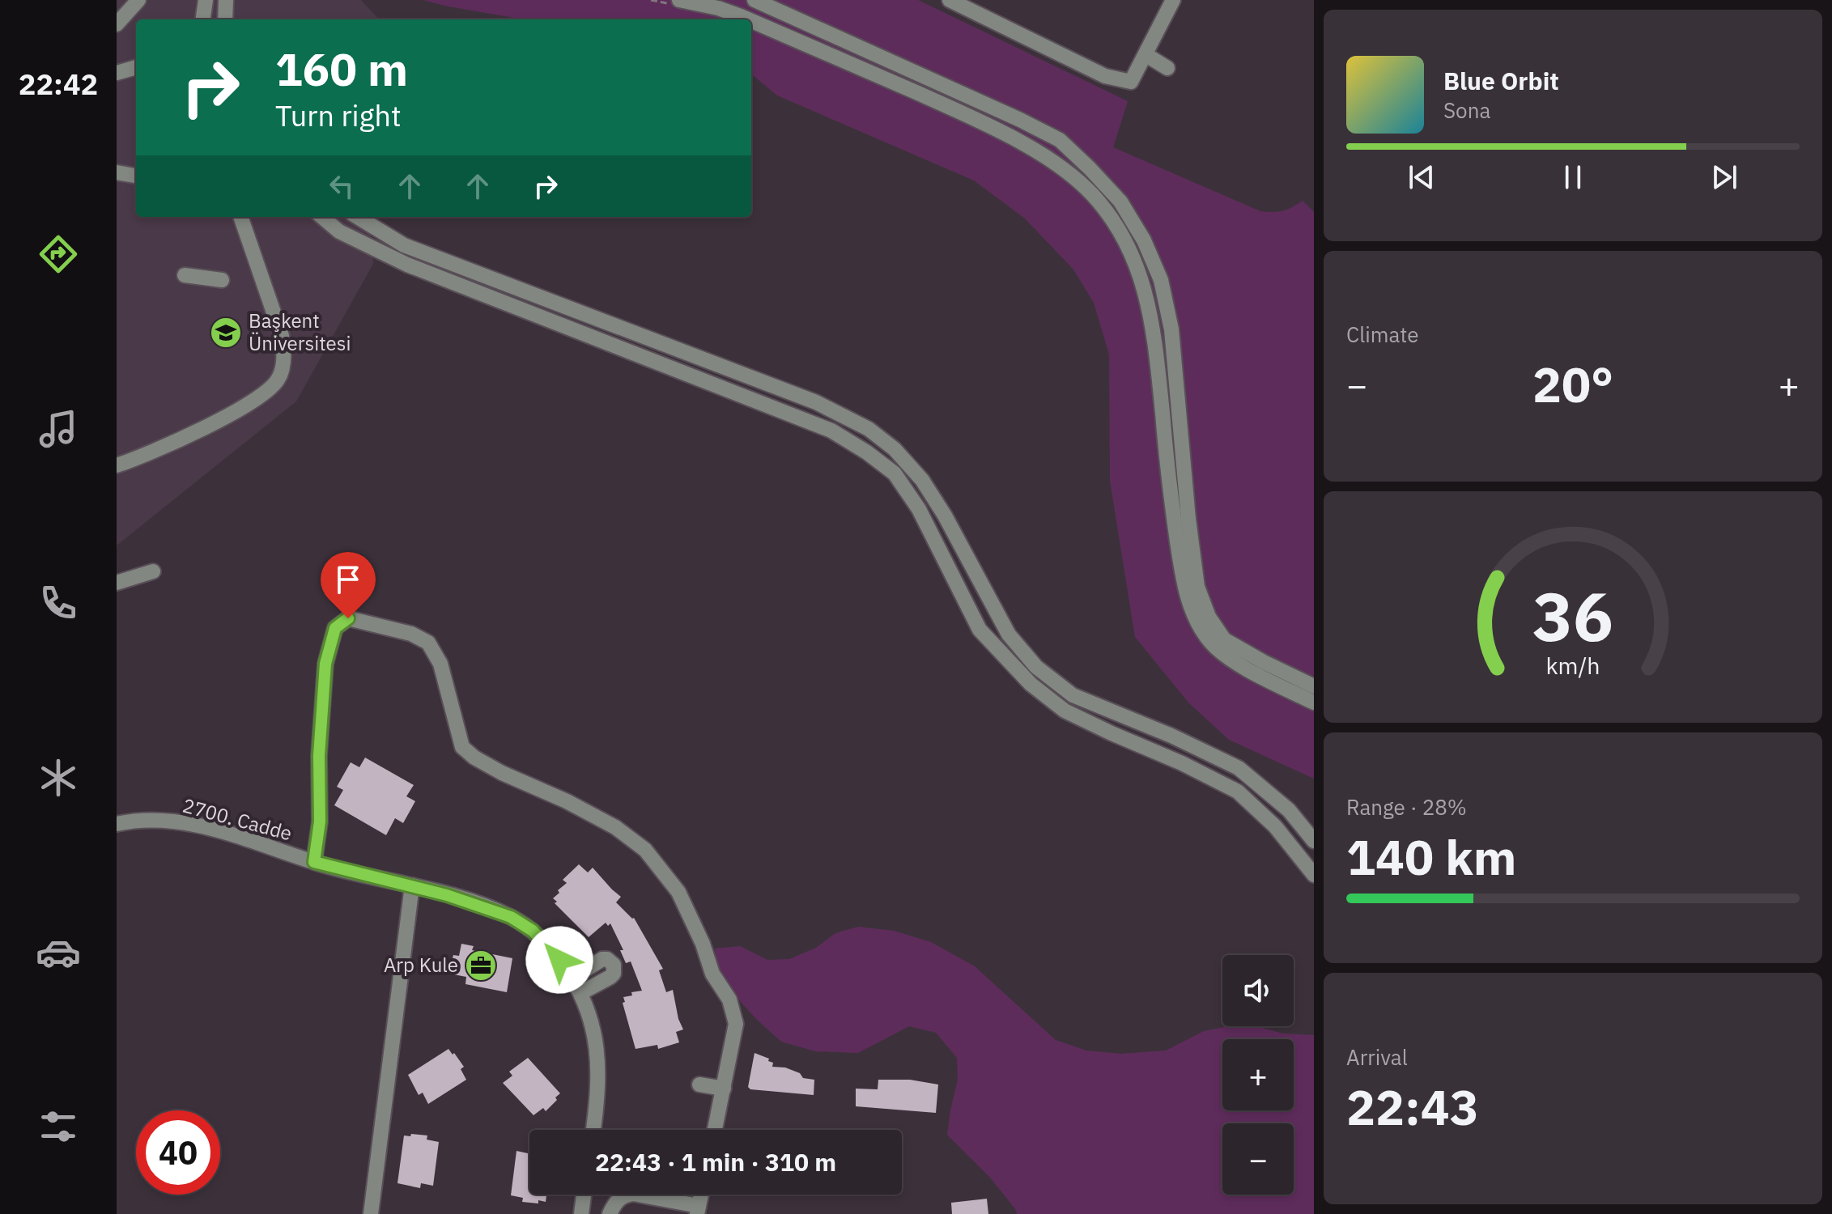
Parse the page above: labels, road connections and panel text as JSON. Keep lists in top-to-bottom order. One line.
{"streets":{"street":["2700. Cadde"]},"places":{"school or university":["Başkent Üniversitesi"],"office":["Arp Kule"]},"page":{"tabs":"22:42","turn":["160 m","Turn right"],"song":["Blue Orbit","Sona"],"tile":["Climate",["Range · 28%","140 km"],["Arrival","22:43"]],"heat":["−","20°","+"],"map_buttons":["+","−"],"limit":"40","trip":"22:43 · 1 min · 310 m","gauge":["36","km/h"]}}
